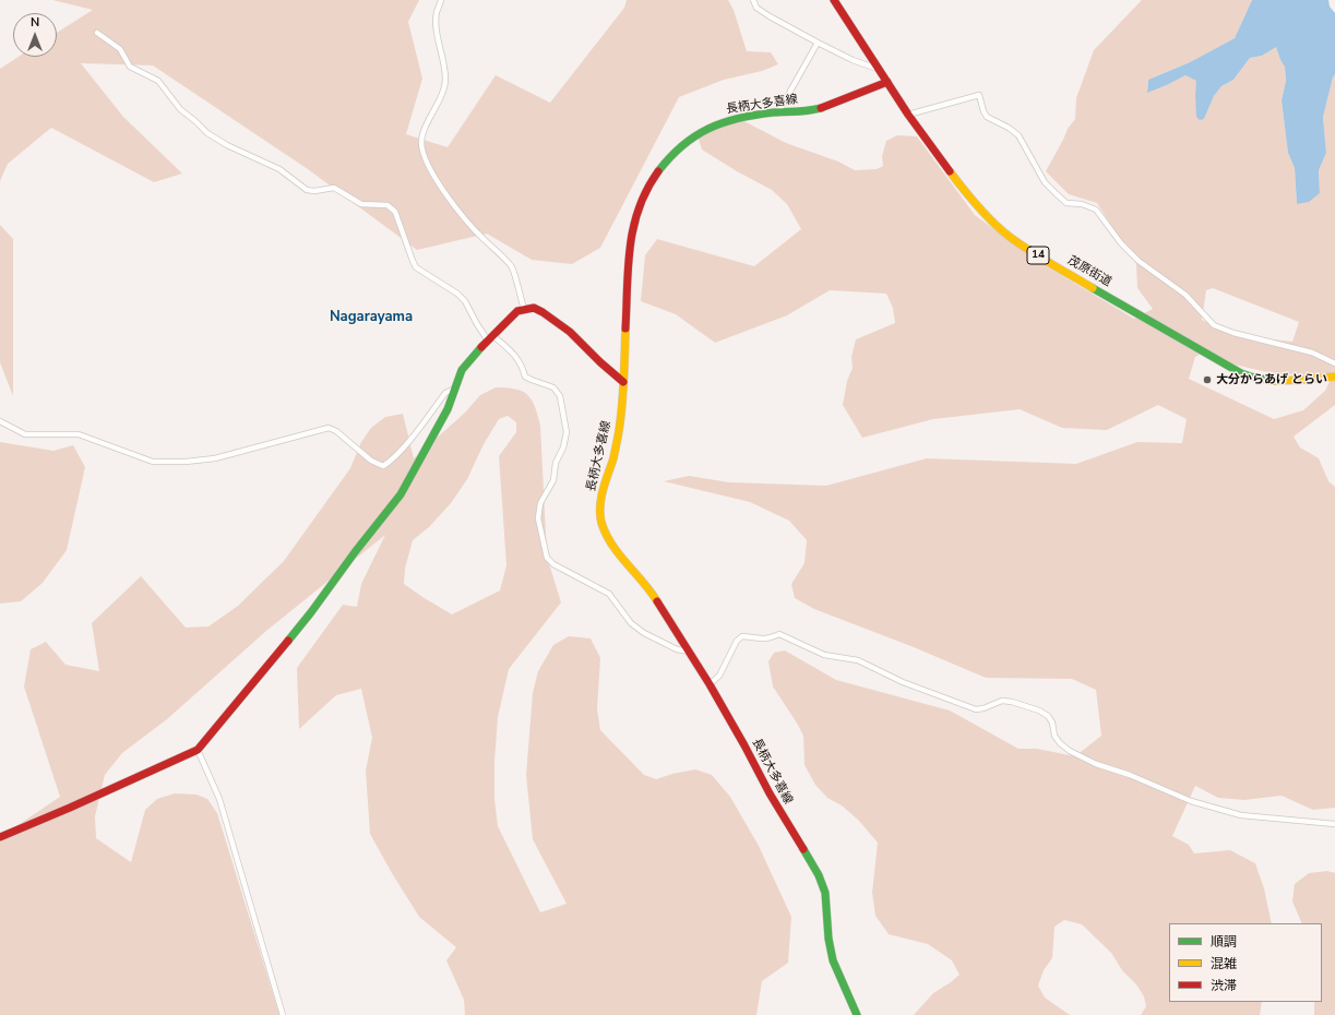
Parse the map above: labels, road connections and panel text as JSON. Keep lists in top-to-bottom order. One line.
{"streets":{"main road":["長柄大多喜線","14","茂原街道"]},"crossings":[["長柄大多喜線","茂原街道"]],"districts":["Nagarayama"],"places":["大分からあげ とらい"],"legend":["順調","混雑","渋滞"],"north":"top"}
